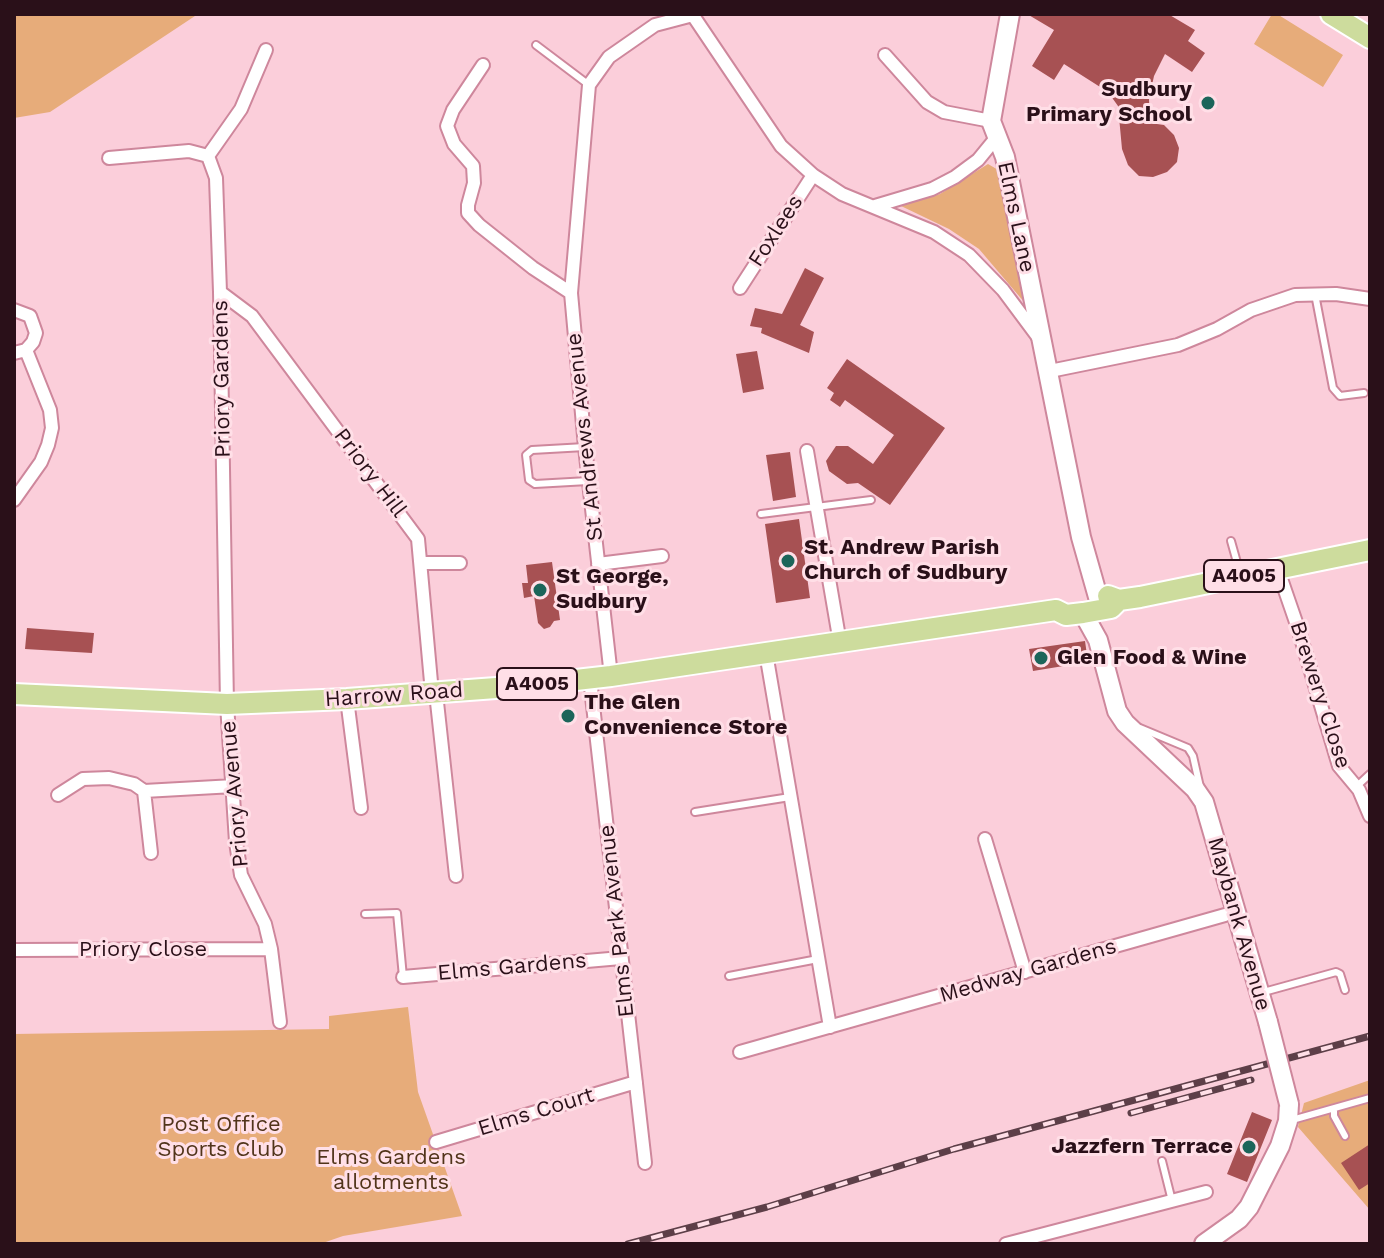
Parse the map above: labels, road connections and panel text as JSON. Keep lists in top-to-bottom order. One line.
{"streets":{"main road":["A4005","Harrow Road"],"street":["Elms Lane","Foxlees","Priory Gardens","St Andrews Avenue","Priory Hill","Brewery Close","Priory Avenue","Elms Park Avenue","Maybank Avenue","Priory Close","Elms Gardens","Medway Gardens","Elms Court"]},"crossings":[["Elms Lane","Foxlees"],["Elms Lane","Harrow Road"],["Priory Gardens","Priory Hill"],["Priory Gardens","Harrow Road"],["Priory Gardens","Priory Avenue"],["St Andrews Avenue","Harrow Road"],["St Andrews Avenue","Elms Park Avenue"],["Priory Hill","Harrow Road"],["Harrow Road","Brewery Close"],["Harrow Road","Priory Avenue"],["Harrow Road","Elms Park Avenue"],["Harrow Road","Maybank Avenue"],["Priory Avenue","Priory Close"],["Elms Park Avenue","Elms Gardens"],["Elms Park Avenue","Elms Court"]],"parks":["Post Office Sports Club","Elms Gardens allotments"],"places":["Sudbury Primary School","St. Andrew Parish Church of Sudbury","St George, Sudbury","Glen Food & Wine","The Glen Convenience Store","Jazzfern Terrace"]}
